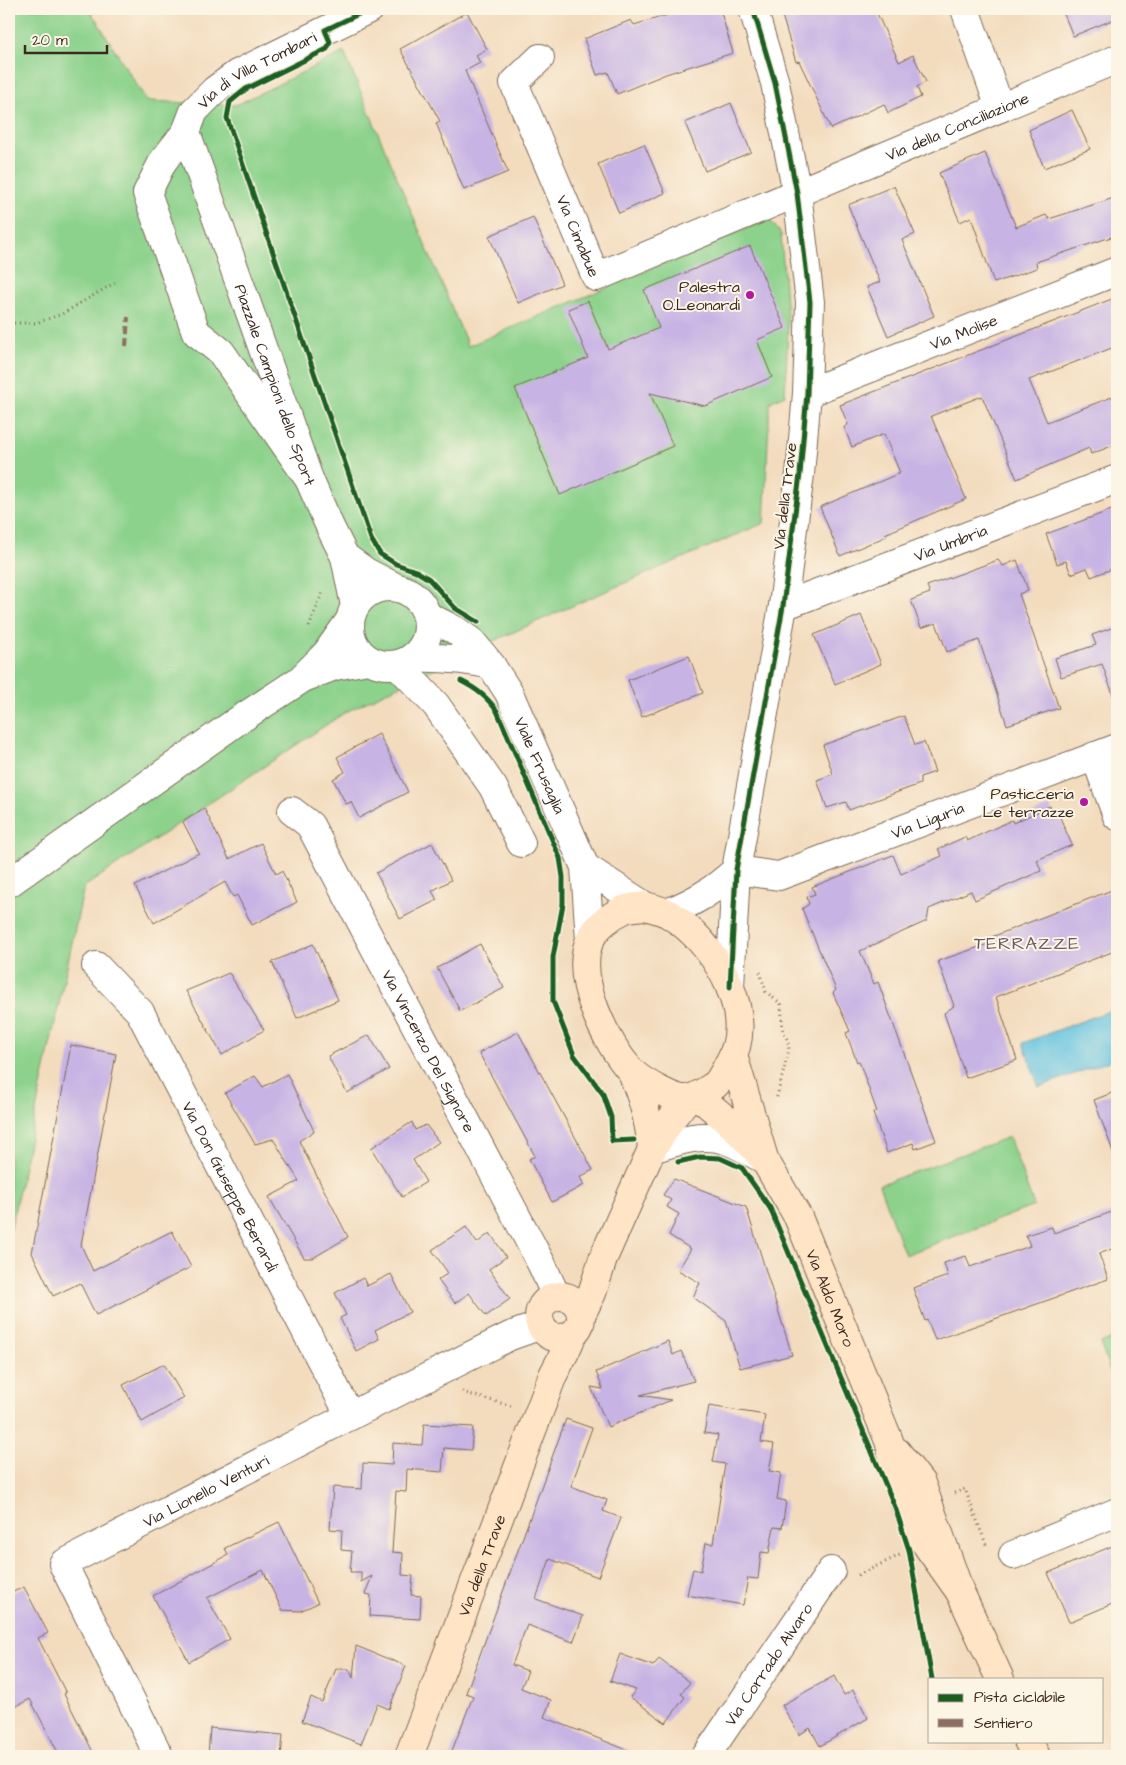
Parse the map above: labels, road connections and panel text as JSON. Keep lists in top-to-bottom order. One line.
{"streets":{"main road":["Via della Trave","Via Aldo Moro"],"street":["Via di Villa Tombari","Via della Conciliazione","Via Cimabue","Via Molise","Piazzale Campioni dello Sport","Via Umbria","Viale Frusaglia","Via Liguria","Via Vincenzo Del Signore","Via Don Giuseppe Berardi","Via Lionello Venturi","Via Corrado Alvaro"]},"crossings":[["Via di Villa Tombari","Piazzale Campioni dello Sport"],["Via della Conciliazione","Via Cimabue"],["Via della Conciliazione","Via della Trave"],["Via Cimabue","Via della Trave"],["Via Molise","Via della Trave"],["Via della Trave","Via Umbria"],["Via della Trave","Viale Frusaglia"],["Via della Trave","Via Liguria"],["Via della Trave","Via Vincenzo Del Signore"],["Via della Trave","Via Aldo Moro"],["Via della Trave","Via Lionello Venturi"],["Viale Frusaglia","Via Aldo Moro"],["Via Don Giuseppe Berardi","Via Lionello Venturi"]],"districts":["TERRAZZE"],"places":["Palestra O.Leonardi","Pasticceria Le terrazze"],"legend":["Pista ciclabile","Sentiero"],"scale_bar":"20 m"}
